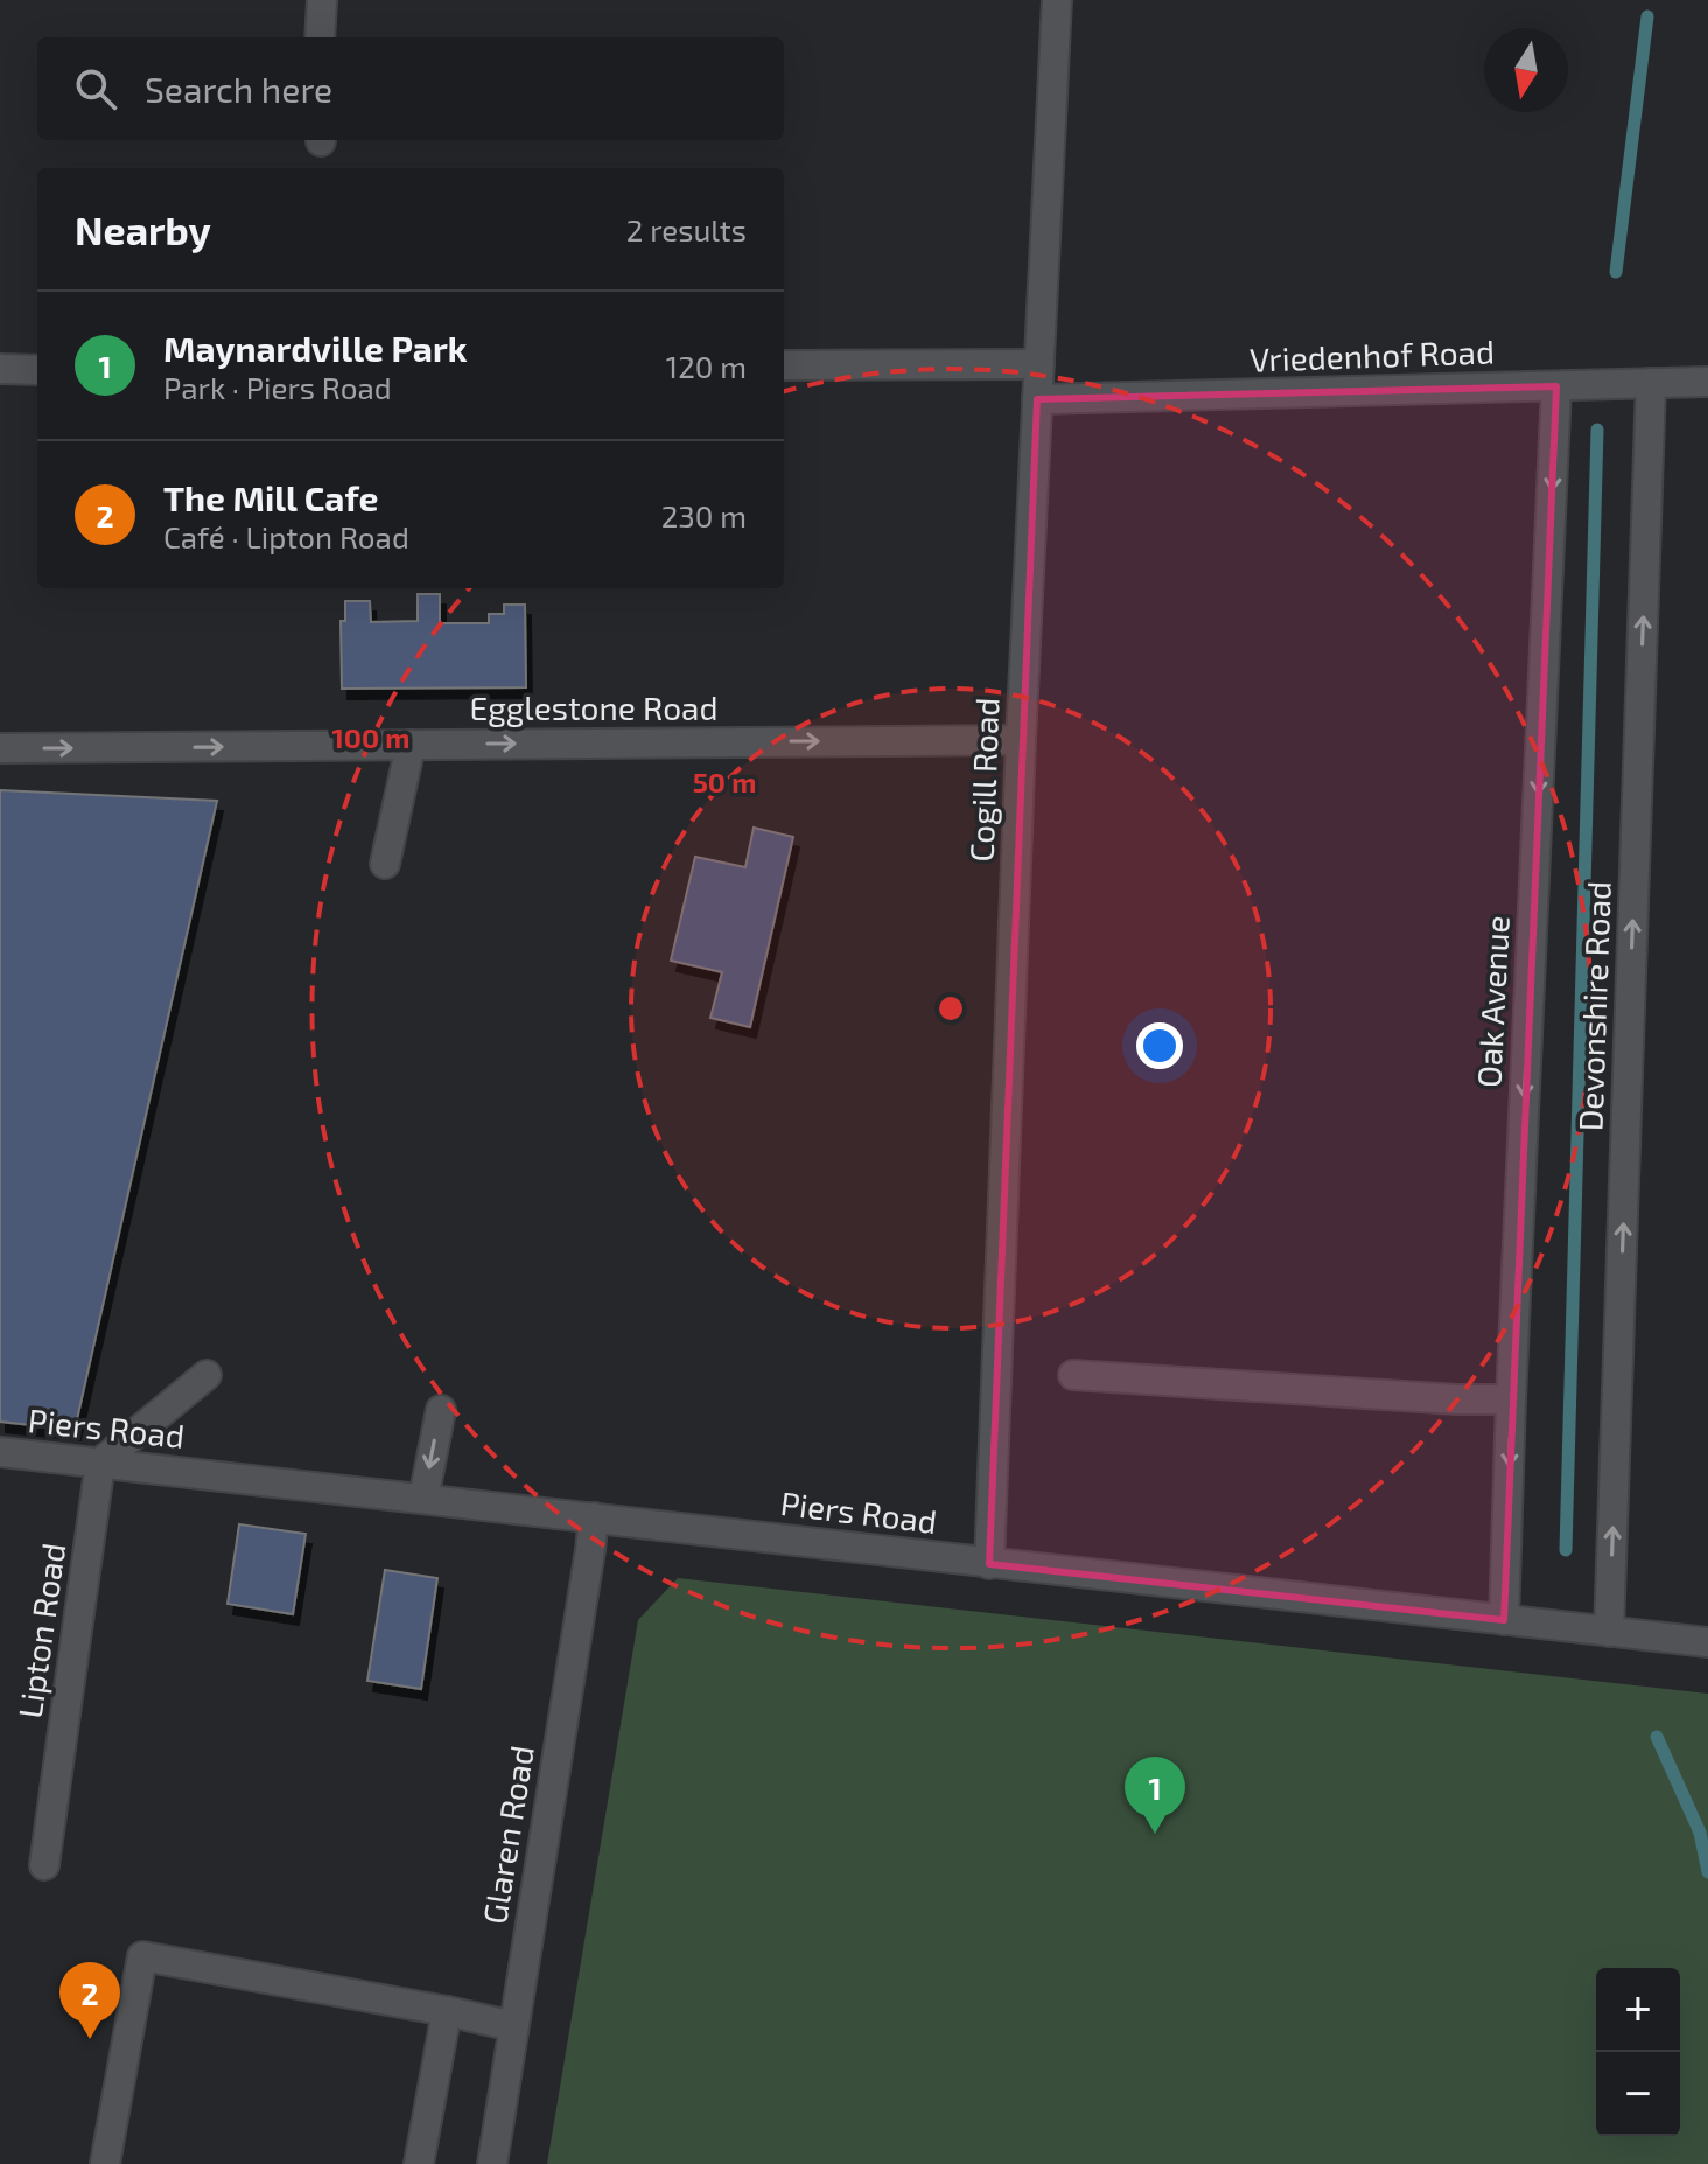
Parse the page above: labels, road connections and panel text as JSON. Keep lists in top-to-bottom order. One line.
{"streets":{"street":["Vriedenhof Road","Egglestone Road","Cogill Road","Oak Avenue","Devonshire Road","Piers Road","Lipton Road","Glaren Road"]},"crossings":[["Vriedenhof Road","Cogill Road"],["Vriedenhof Road","Oak Avenue"],["Vriedenhof Road","Devonshire Road"],["Egglestone Road","Cogill Road"],["Cogill Road","Piers Road"],["Oak Avenue","Piers Road"],["Devonshire Road","Piers Road"],["Piers Road","Lipton Road"],["Piers Road","Glaren Road"]],"one_way":["Egglestone Road","Oak Avenue","Devonshire Road"],"north":"bottom","page":{"search":"Search here","heading":["Nearby","2 results"],"list":[{"mark":"1","name":"Maynardville Park","note":"Park · Piers Road","value":"120 m"},{"mark":"2","name":"The Mill Cafe","note":"Café · Lipton Road","value":"230 m"}],"pins":["1","2"],"map_buttons":["+","−"]},"rings":["100 m","50 m"]}
